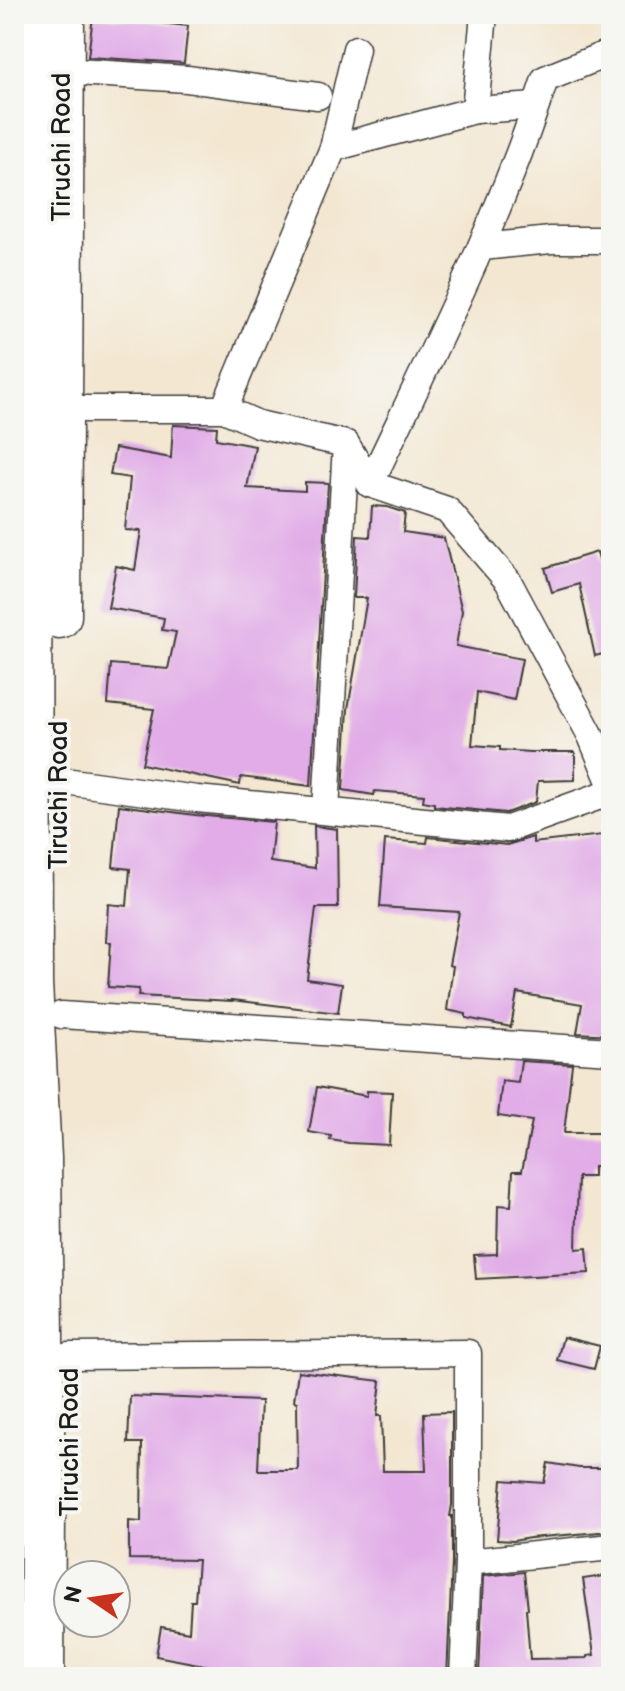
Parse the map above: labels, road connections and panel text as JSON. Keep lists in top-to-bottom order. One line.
{"streets":{"highway":["Tiruchi Road"]},"north":"left"}
